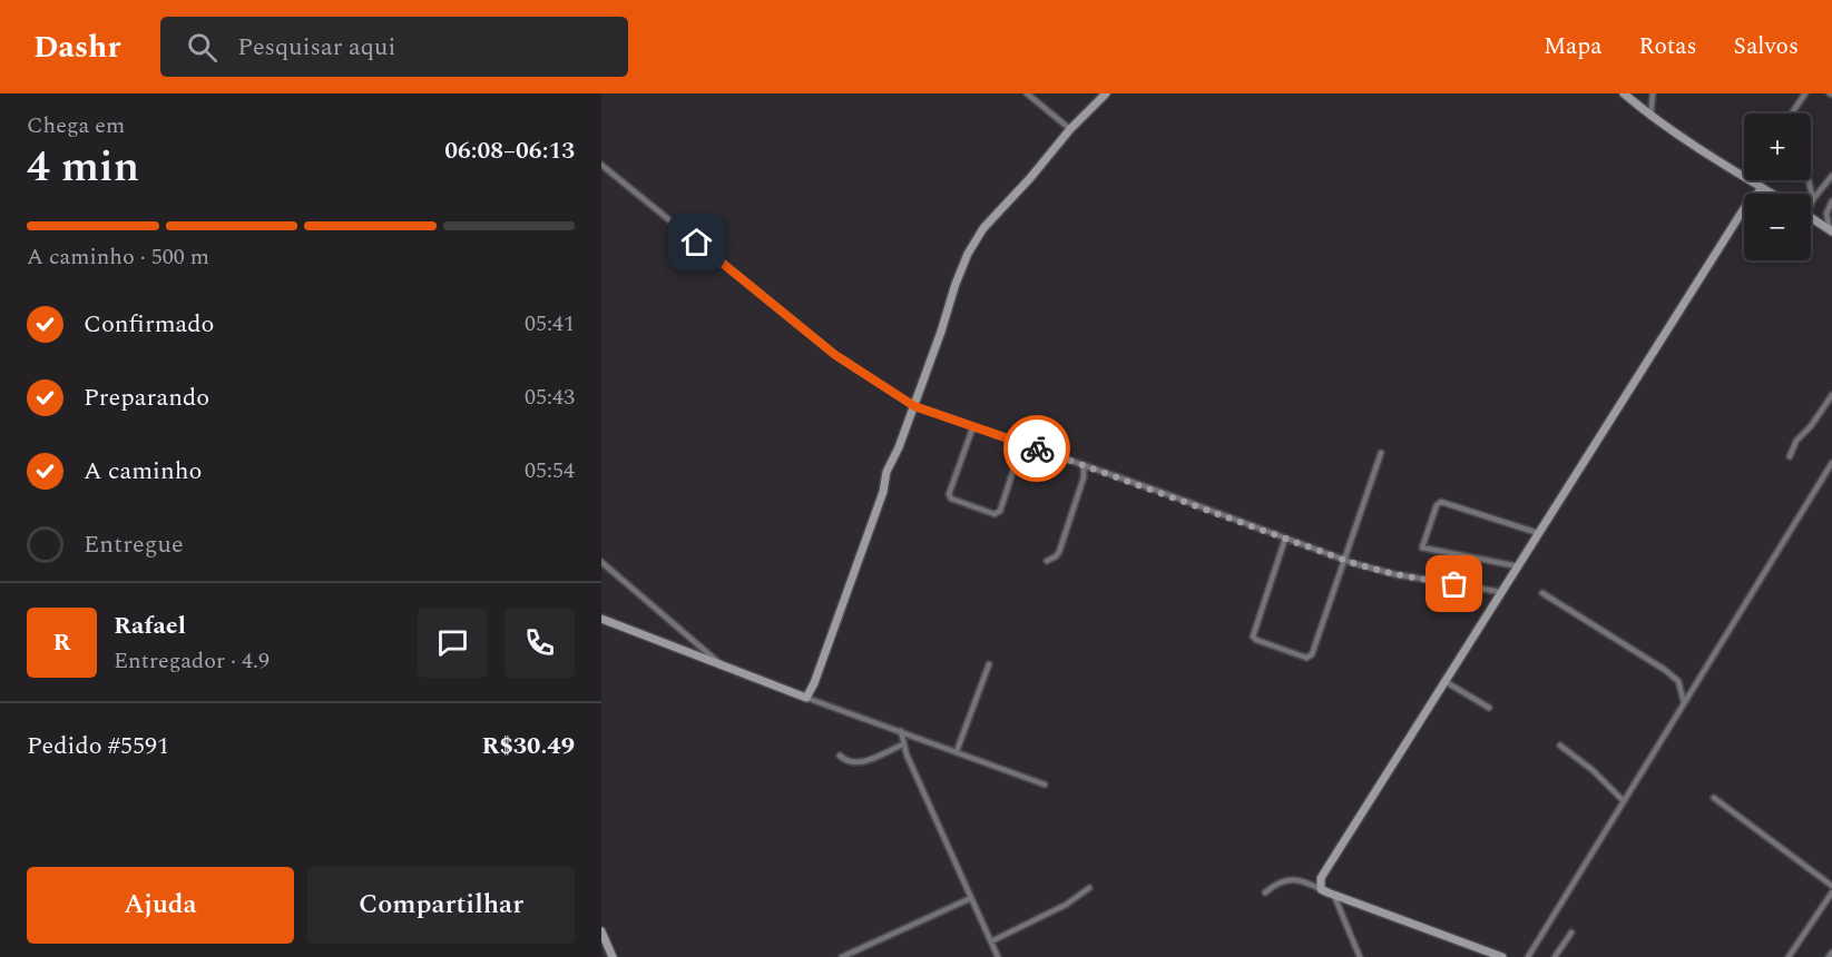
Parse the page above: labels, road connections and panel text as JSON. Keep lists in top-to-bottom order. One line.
{"page":{"header":"Dashr","search":"Pesquisar aqui","nav":["Mapa","Rotas","Salvos"],"heading":["4 min","Chega em","06:08–06:13"],"panel":["Rafael","Entregador · 4.9","Pedido #5591","R$30.49"],"map_buttons":["+","−"],"bar":"A caminho · 500 m","list":[["Confirmado","05:41"],["Preparando","05:43"],["A caminho","05:54"],"Entregue"],"round":"R","buttons":["Ajuda","Compartilhar"]}}
